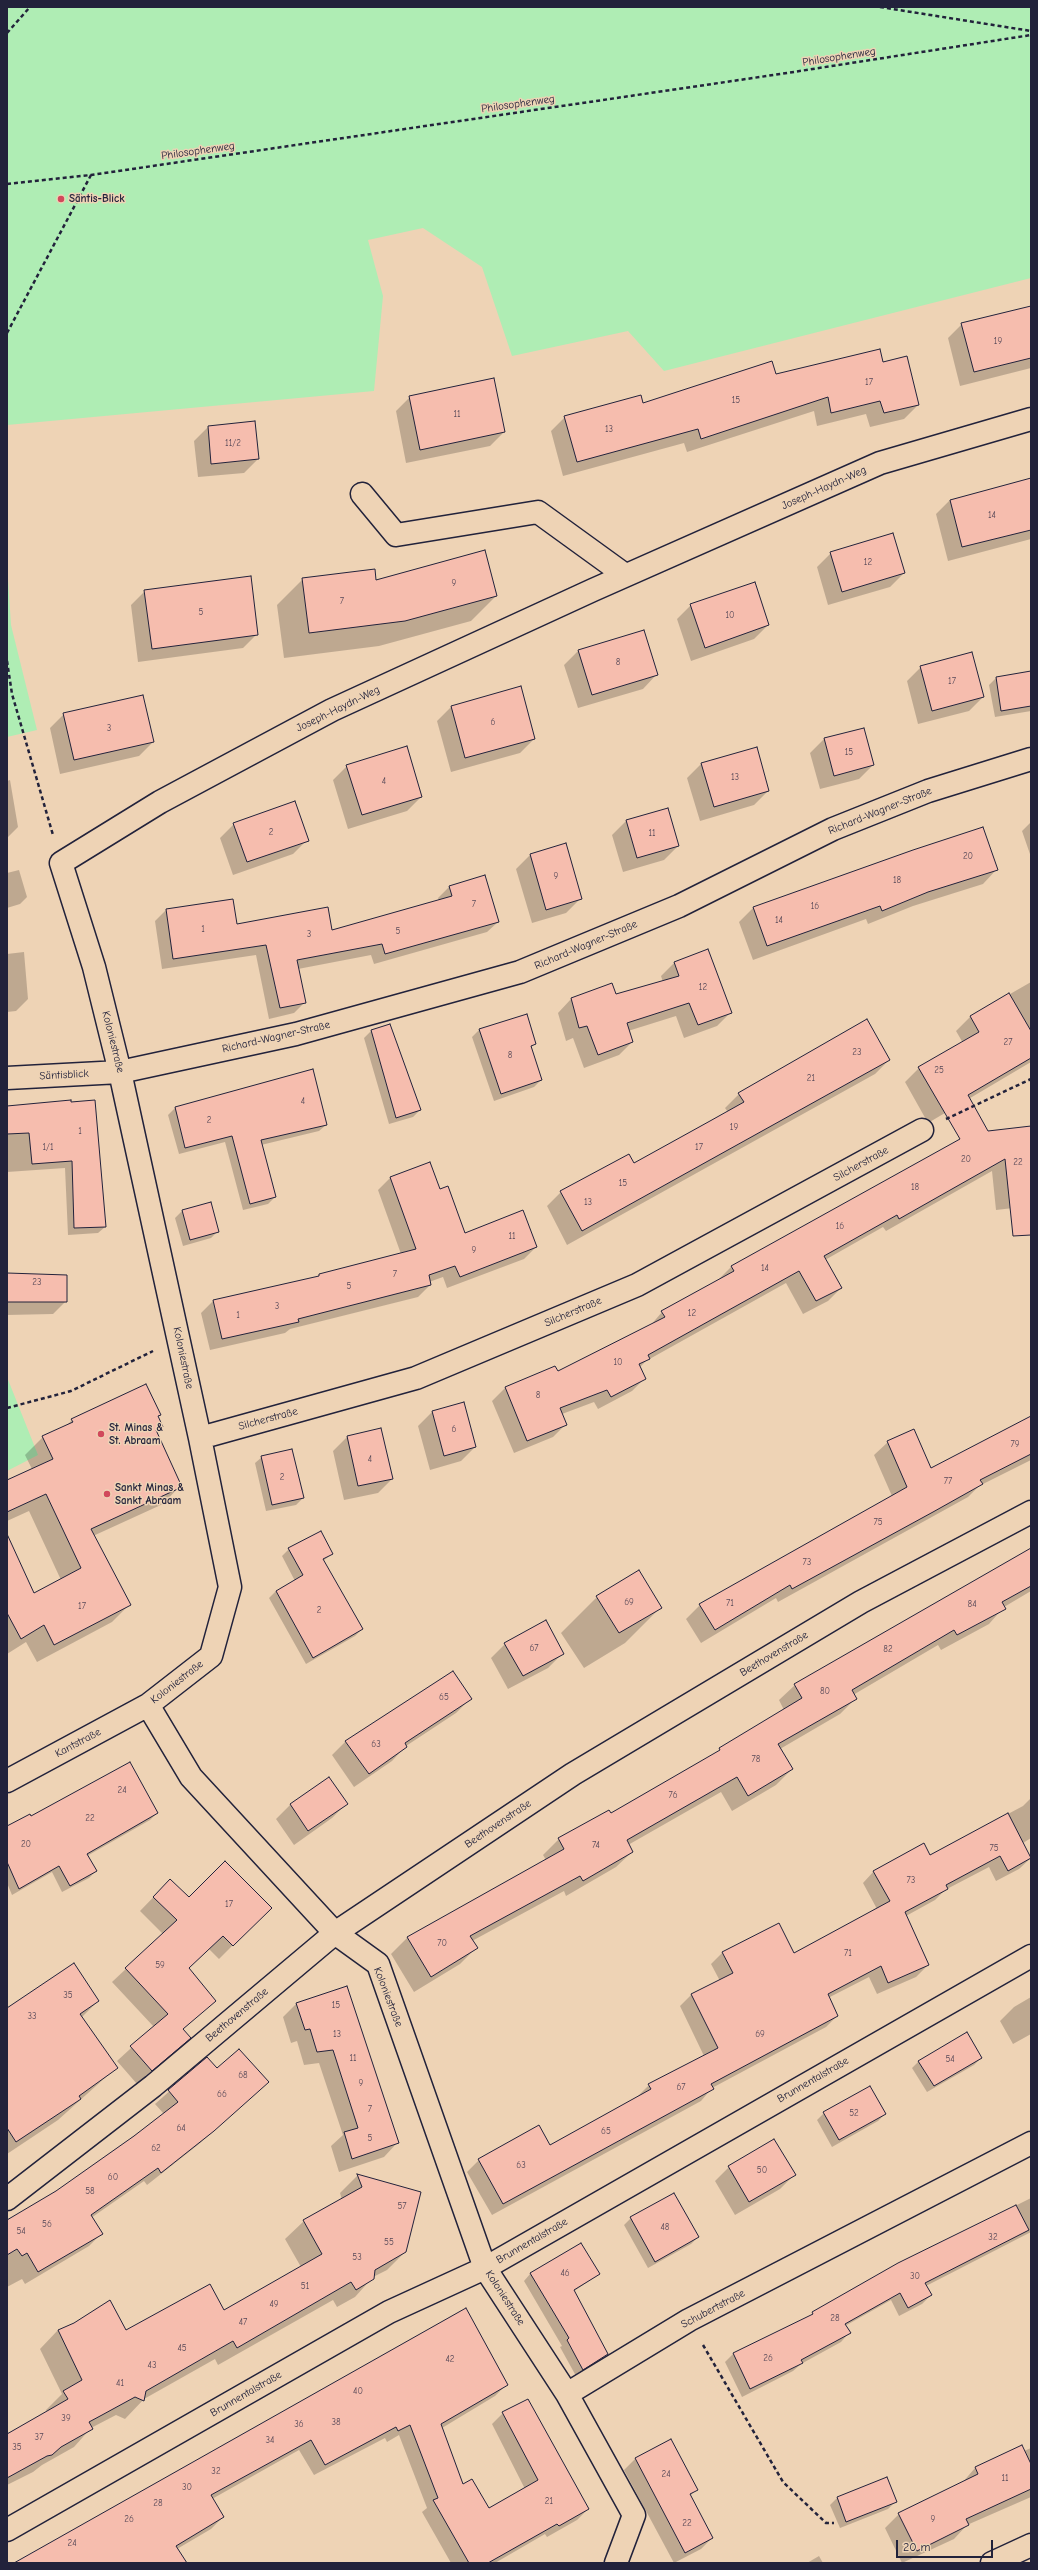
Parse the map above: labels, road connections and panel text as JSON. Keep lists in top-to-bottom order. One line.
{"streets":{"street":["Joseph-Haydn-Weg","Richard-Wagner-Straße","Koloniestraße","Säntisblick","Silcherstraße","Beethovenstraße","Kantstraße","Brunnentalstraße","Schubertstraße"],"path":["Philosophenweg"]},"crossings":[["Joseph-Haydn-Weg","Koloniestraße"],["Richard-Wagner-Straße","Koloniestraße"],["Richard-Wagner-Straße","Säntisblick"],["Koloniestraße","Säntisblick"],["Koloniestraße","Silcherstraße"],["Koloniestraße","Beethovenstraße"],["Koloniestraße","Kantstraße"],["Koloniestraße","Brunnentalstraße"],["Koloniestraße","Schubertstraße"]],"places":["Säntis-Blick","St. Minas & St. Abraam","Sankt Minas & Sankt Abraam"],"house_numbers":["19","17","15","11","13","11/2","14","12","9","7","5","10","8","17","6","3","15","13","4","2","11","20","9","18","7","16","14","1","5","3","12","27","23","8","25","21","4","2","19","1","1/1","17","20","22","15","18","13","16","11","9","14","7","23","5","3","12","1","10","8","6","79","4","2","77","75","73","69","71","84","17","2","67","82","80","65","63","78","24","76","22","20","74","75","73","17","70","71","59","35","15","33","13","69","11","54","68","9","67","66","7","52","64","65","5","62","63","50","60","58","57","56","48","54","32","55","53","46","30","51","49","28","47","45","26","42","43","41","40","39","38","36","37","34","35","32","24","11","30","21","28","26","9","22","24"],"scale_bar":"20 m"}
